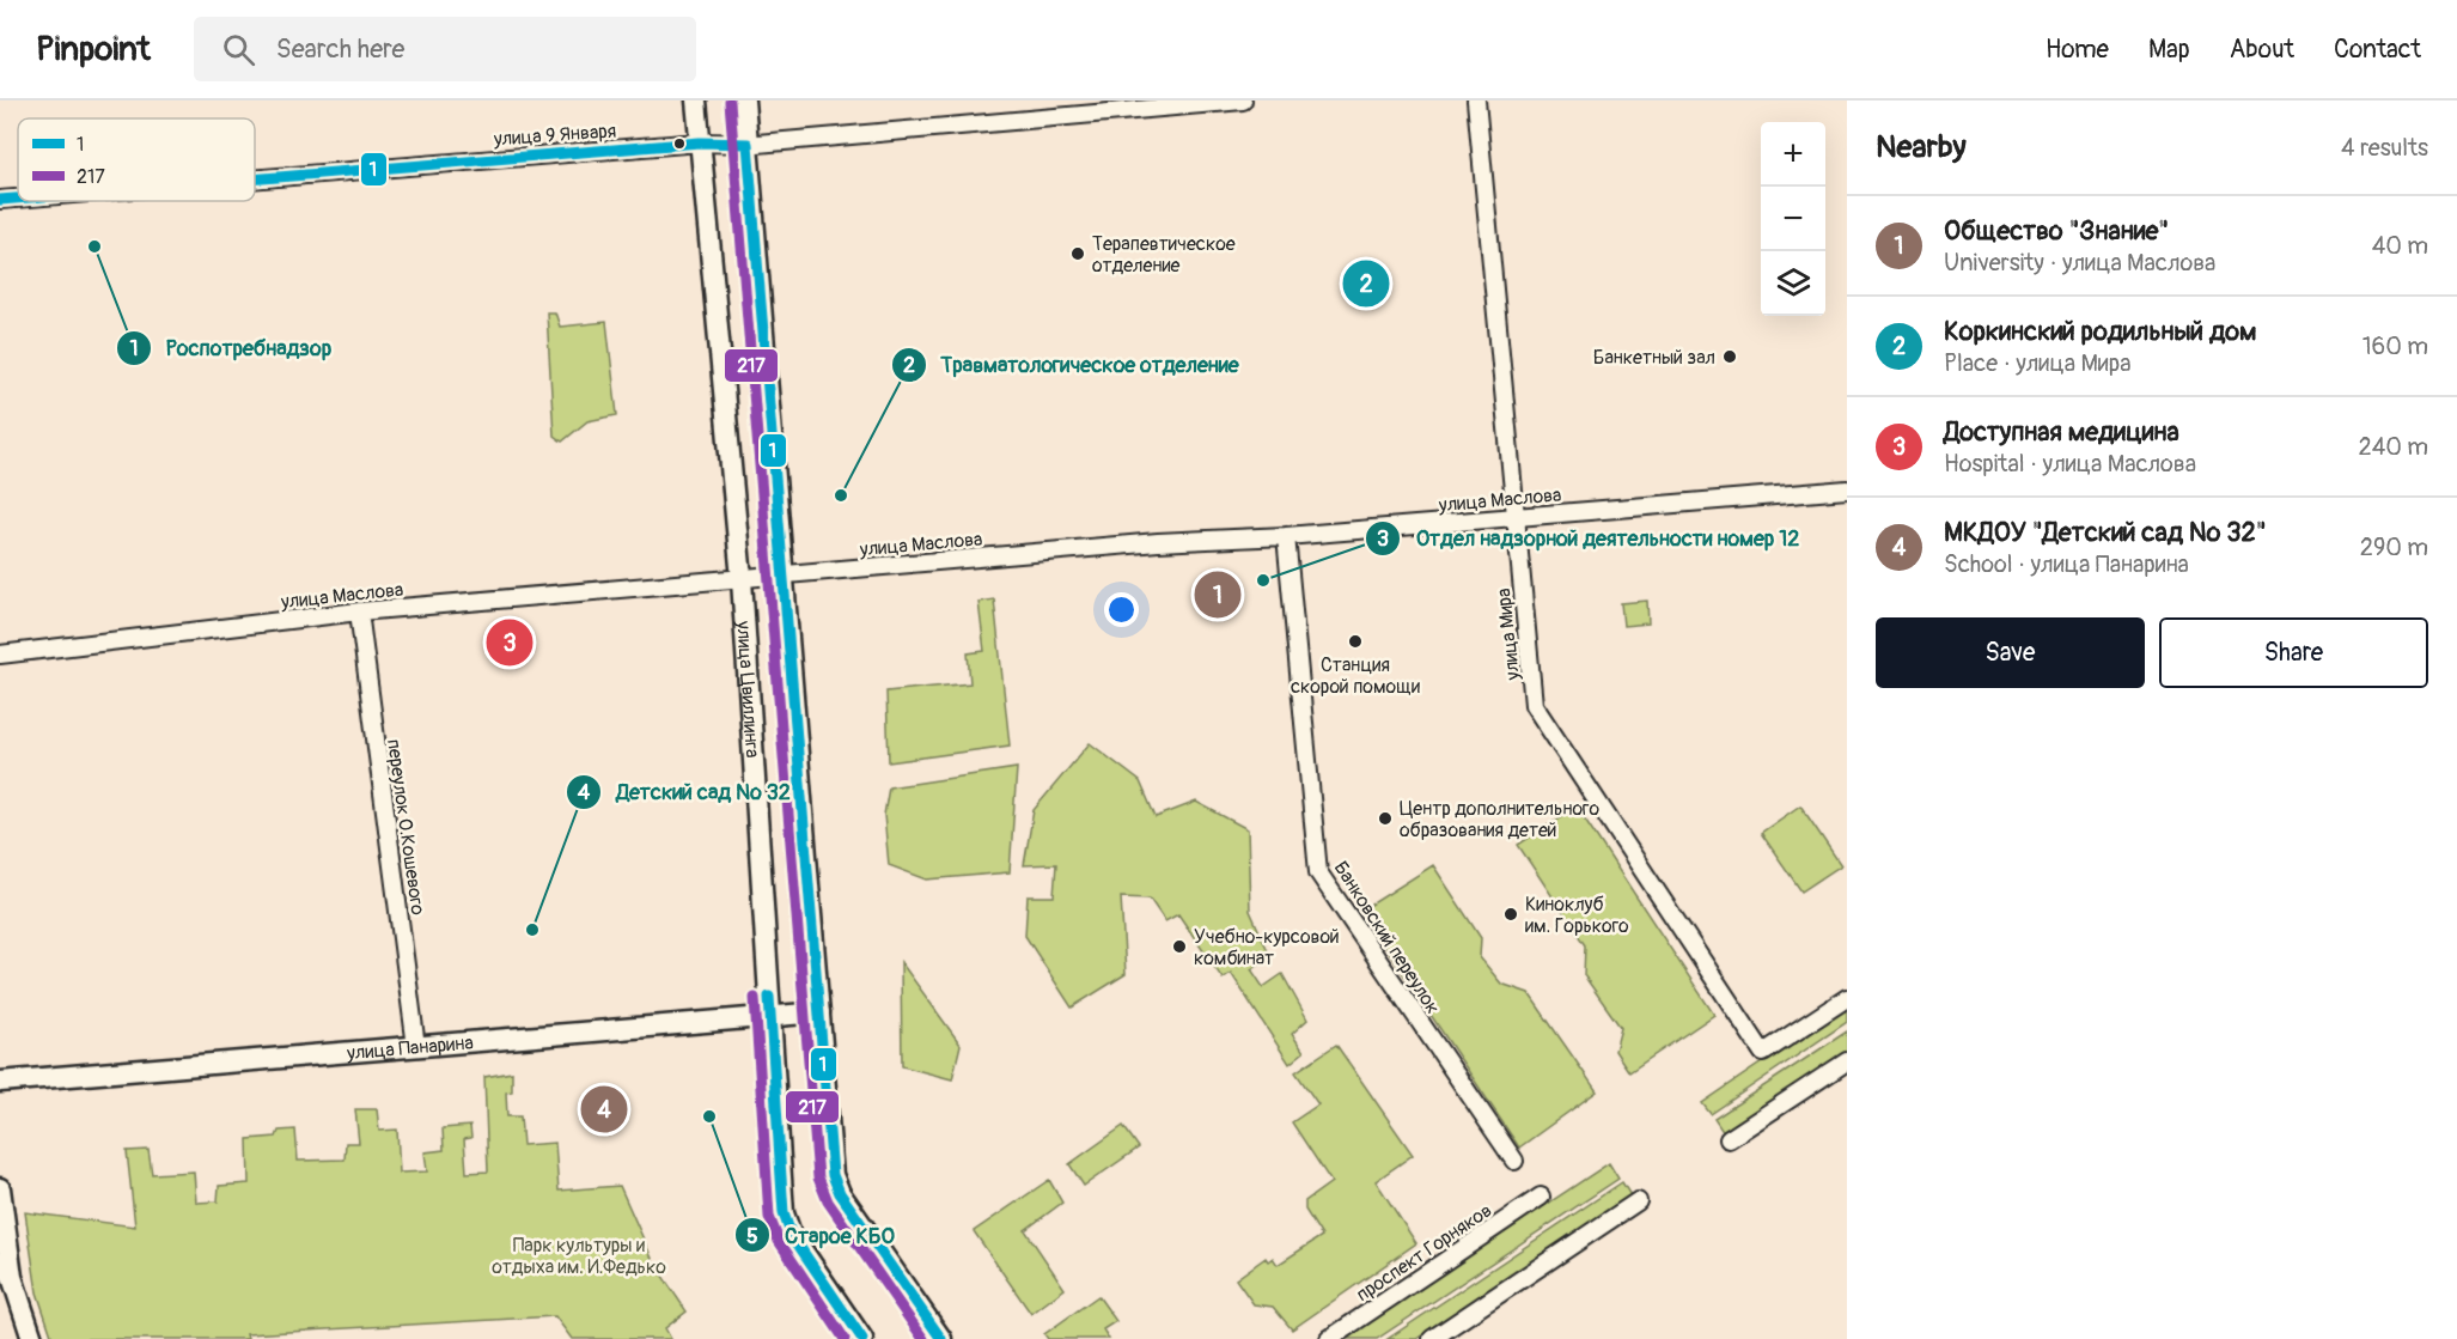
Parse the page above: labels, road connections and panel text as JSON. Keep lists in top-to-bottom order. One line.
{"streets":{"street":["улица 9 Января","улица Маслова","улица Мира","улица Цвиллинга","переулок О.Кошевого","Банковский переулок","улица Панарина","проспект Горняков"]},"crossings":[["улица 9 Января","улица Цвиллинга"],["улица Маслова","улица Мира"],["улица Маслова","улица Цвиллинга"],["улица Маслова","переулок О.Кошевого"],["улица Маслова","Банковский переулок"],["улица Цвиллинга","улица Панарина"],["переулок О.Кошевого","улица Панарина"]],"parks":["Парк культуры и отдыха им. И.Федько"],"places":["Роспотребнадзор","Терапевтическое отделение","Банкетный зал","Травматологическое отделение","Отдел надзорной деятельности номер 12","Станция скорой помощи","Центр дополнительного образования детей","Киноклуб им. Горького","Детский сад № 32","Учебно-курсовой комбинат","Старое КБО"],"lines":["transit line 217","transit line 1"],"legend":["1","217"],"page":{"header":"Pinpoint","search":"Search here","nav":["Home","Map","About","Contact"],"heading":["Nearby","4 results"],"map_buttons":["+","−"],"list":[{"mark":"1","name":"Общество \"Знание\"","note":"University · улица Маслова","value":"40 m"},{"mark":"2","name":"Коркинский родильный дом","note":"Place · улица Мира","value":"160 m"},{"mark":"3","name":"Доступная медицина","note":"Hospital · улица Маслова","value":"240 m"},{"mark":"4","name":"МКДОУ \"Детский сад № 32\"","note":"School · улица Панарина","value":"290 m"}],"pins":["2","1","3","4"],"buttons":["Save","Share"]}}
